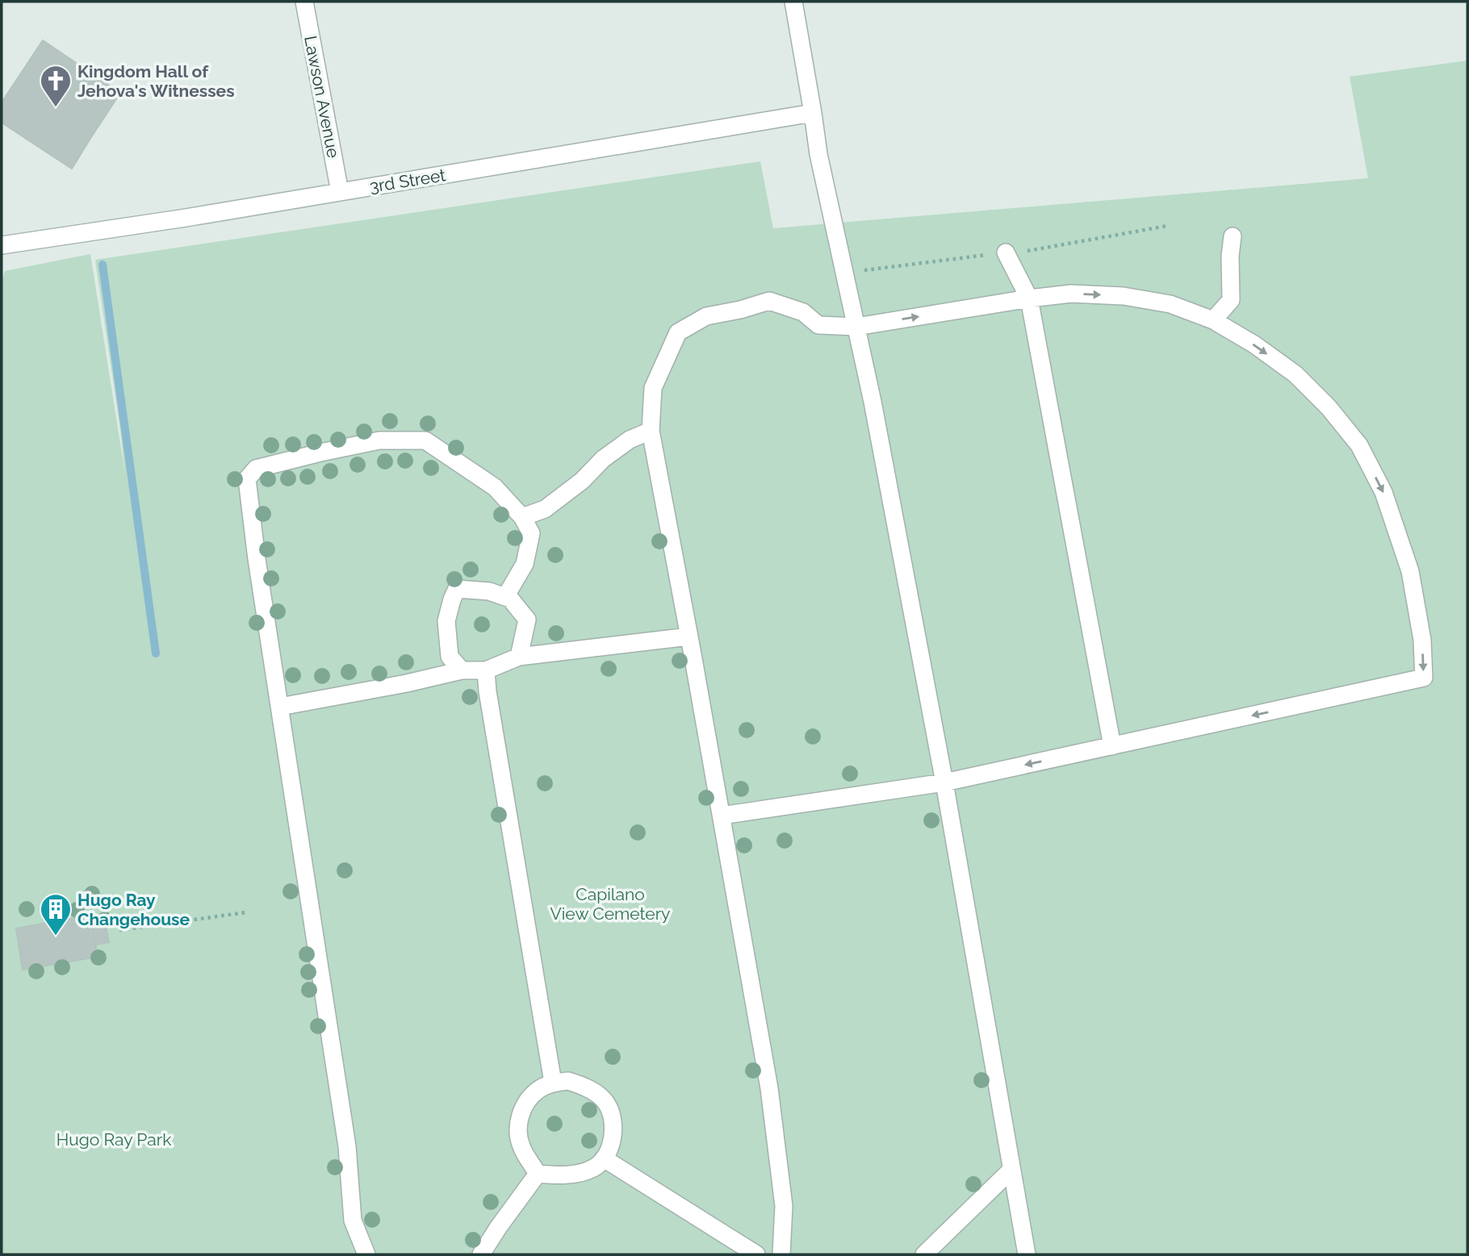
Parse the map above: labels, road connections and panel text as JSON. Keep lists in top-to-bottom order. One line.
{"streets":{"street":["Lawson Avenue","3rd Street"]},"crossings":[["Lawson Avenue","3rd Street"]],"parks":["Capilano View Cemetery","Hugo Ray Park"],"places":{"church":["Kingdom Hall of Jehova's Witnesses"],"building":["Hugo Ray Changehouse"]}}
